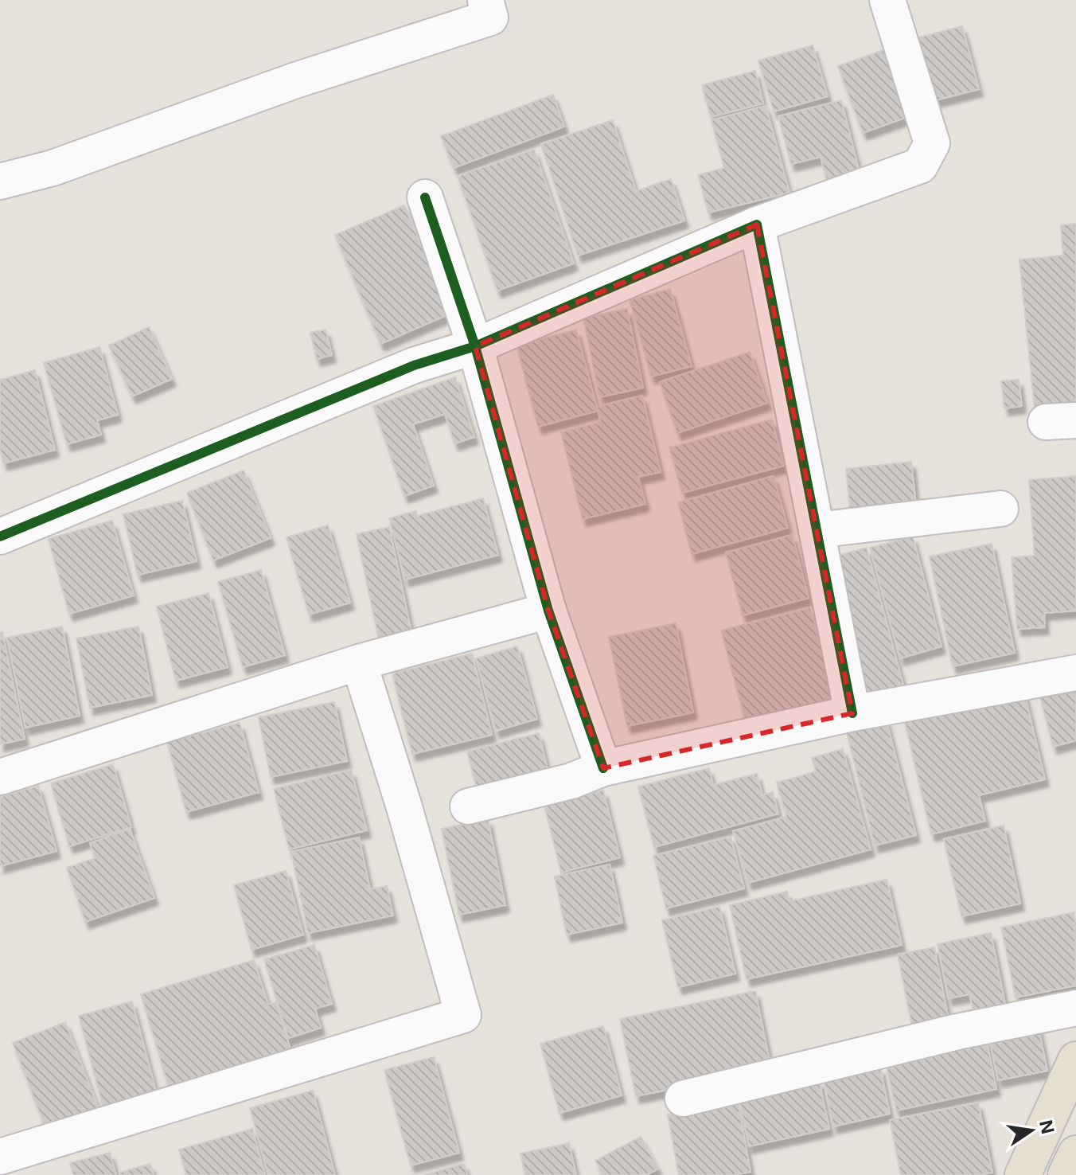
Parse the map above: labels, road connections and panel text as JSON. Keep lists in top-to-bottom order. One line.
{"north":"right"}
